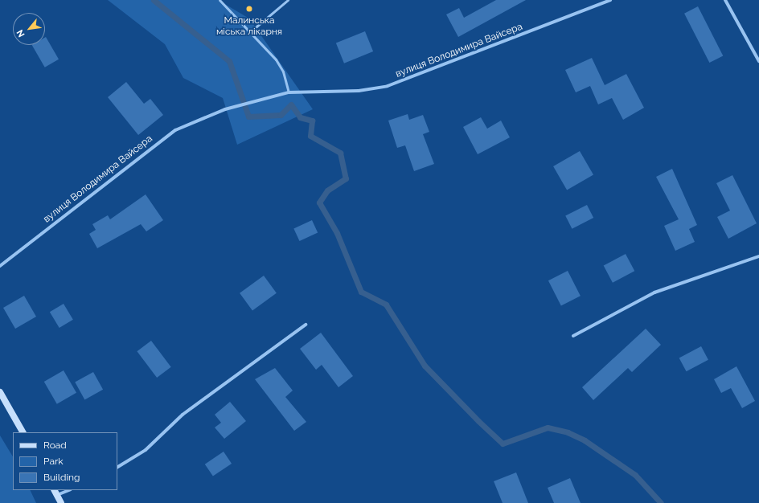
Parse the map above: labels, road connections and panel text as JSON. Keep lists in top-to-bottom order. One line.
{"streets":{"street":["вулиця Володимира Вайсера"]},"places":["Малинська міська лікарня"],"legend":["Road","Park","Building"],"north":"bottom left"}
